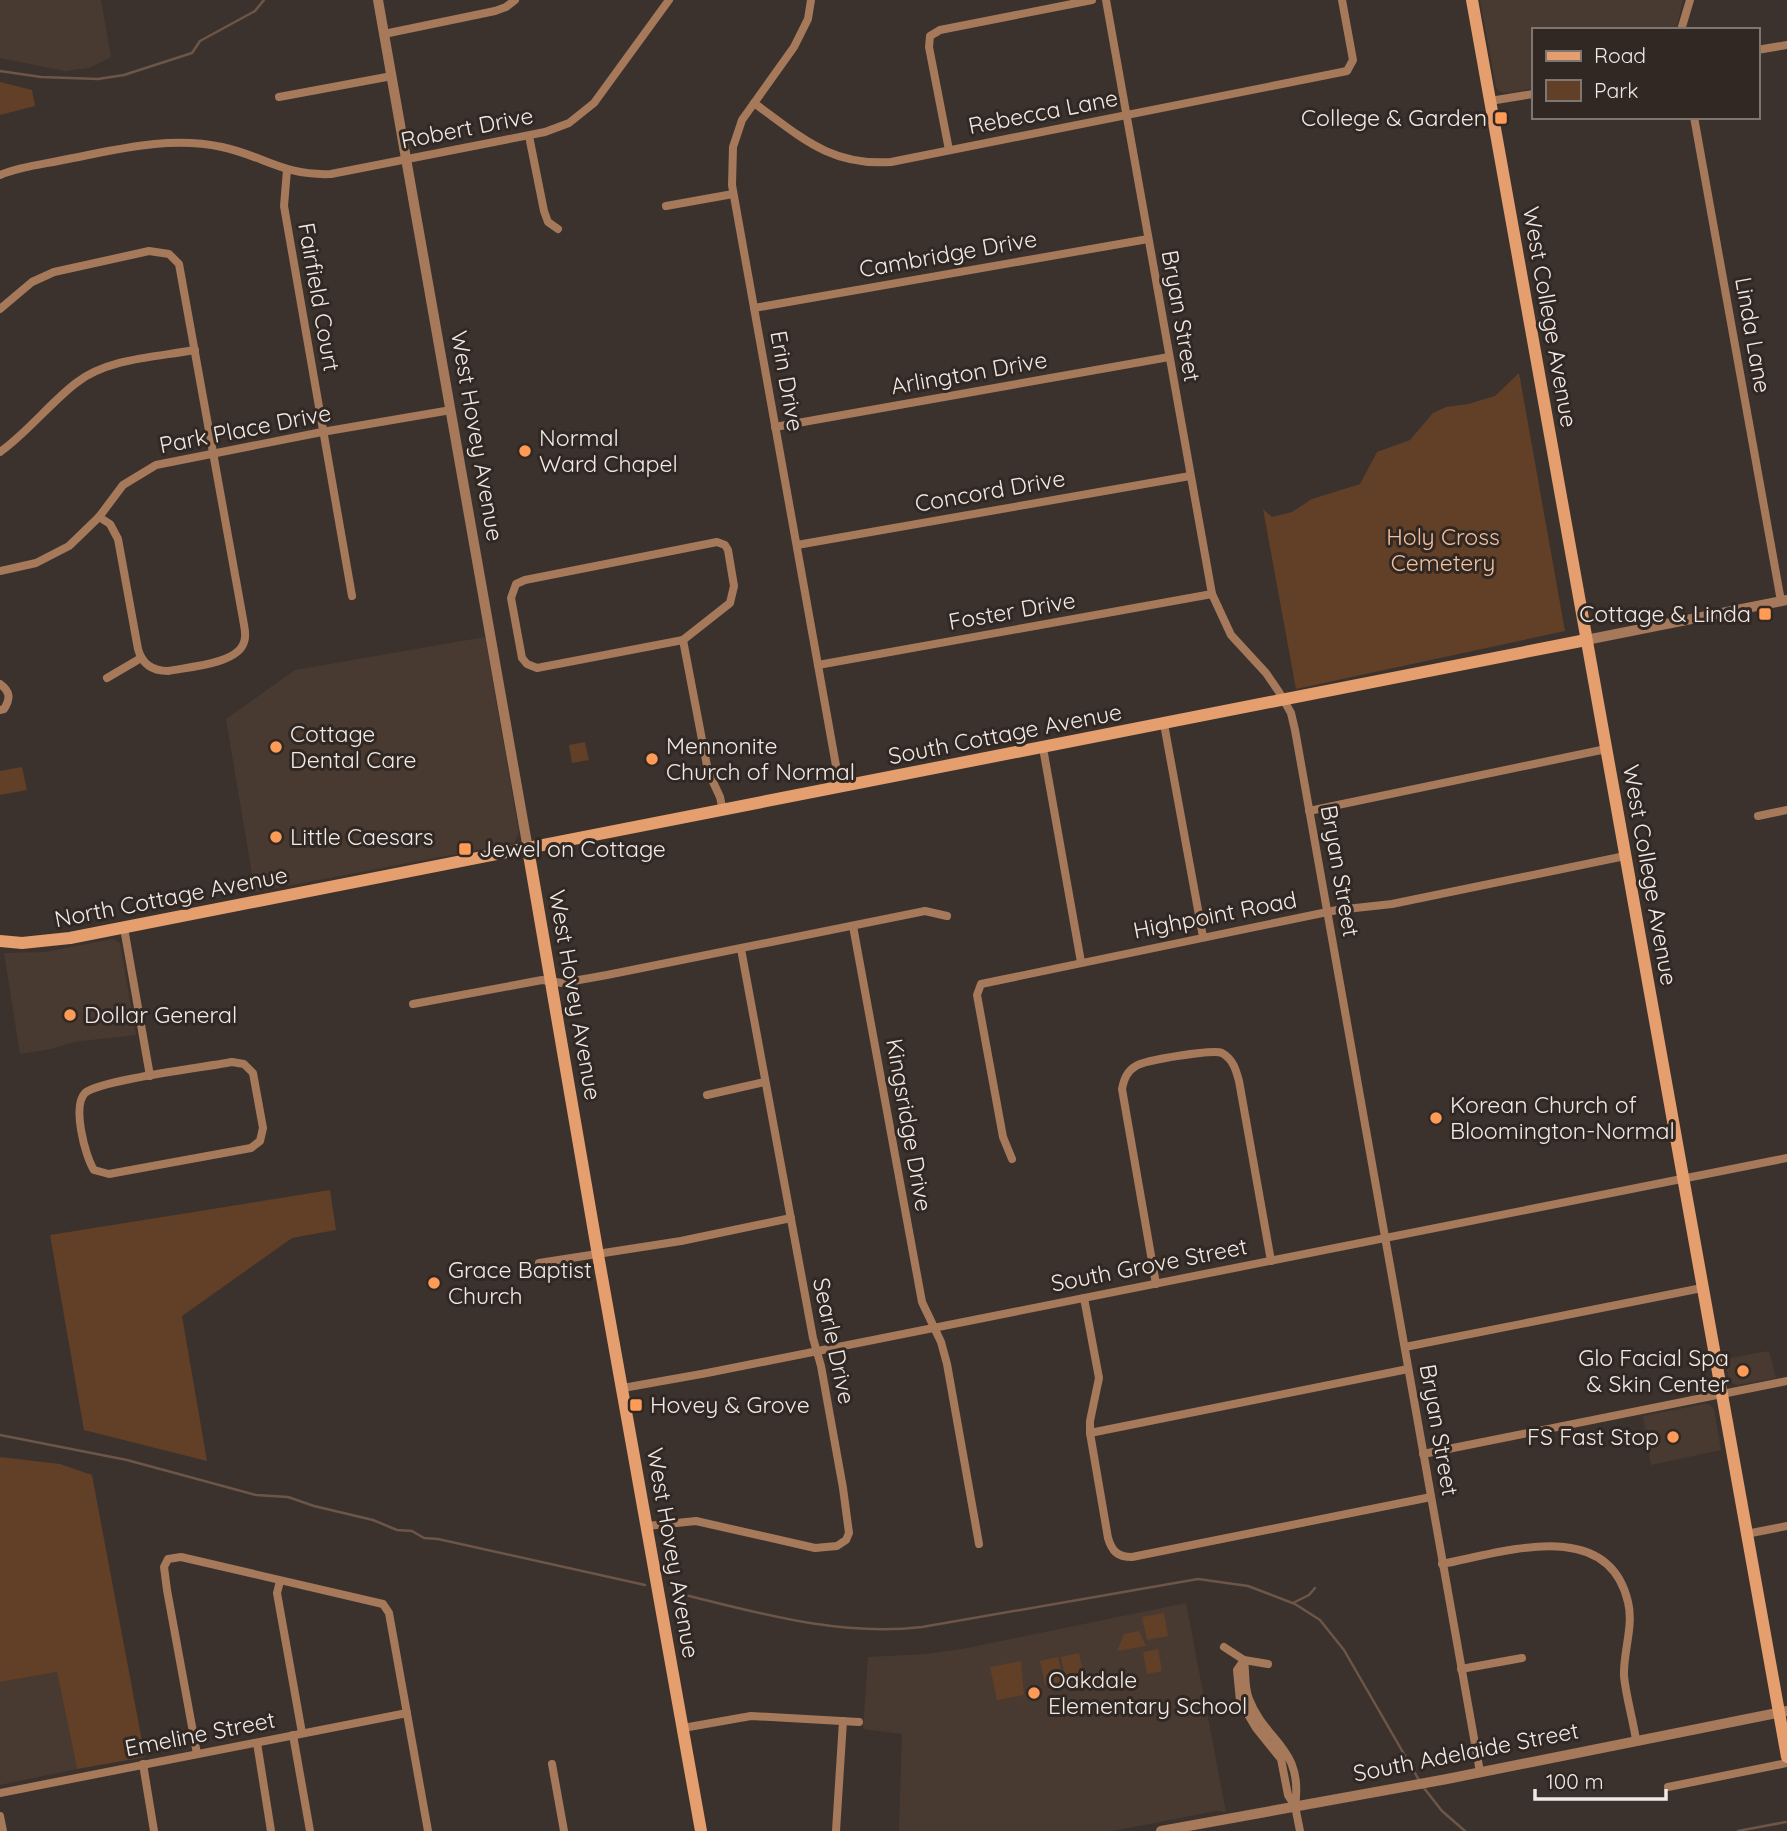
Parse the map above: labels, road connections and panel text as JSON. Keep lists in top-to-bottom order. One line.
{"streets":{"main road":["West College Avenue","West Hovey Avenue","South Cottage Avenue","North Cottage Avenue"],"street":["Rebecca Lane","Robert Drive","Cambridge Drive","Fairfield Court","Bryan Street","Linda Lane","Arlington Drive","Erin Drive","Park Place Drive","Concord Drive","Foster Drive","Highpoint Road","Kingsridge Drive","South Grove Street","Searle Drive","Emeline Street","South Adelaide Street"]},"crossings":[["Rebecca Lane","Bryan Street"],["Rebecca Lane","Erin Drive"],["Robert Drive","Fairfield Court"],["Robert Drive","West Hovey Avenue"],["Cambridge Drive","Bryan Street"],["Cambridge Drive","Erin Drive"],["Fairfield Court","Park Place Drive"],["Bryan Street","Arlington Drive"],["Bryan Street","Concord Drive"],["Bryan Street","Foster Drive"],["Bryan Street","South Cottage Avenue"],["Bryan Street","Highpoint Road"],["Bryan Street","South Grove Street"],["Bryan Street","South Adelaide Street"],["West College Avenue","South Cottage Avenue"],["West College Avenue","Highpoint Road"],["West College Avenue","South Grove Street"],["West College Avenue","South Adelaide Street"],["Arlington Drive","Erin Drive"],["Erin Drive","Concord Drive"],["Erin Drive","Foster Drive"],["Erin Drive","South Cottage Avenue"],["Park Place Drive","West Hovey Avenue"],["West Hovey Avenue","South Cottage Avenue"],["West Hovey Avenue","South Grove Street"],["West Hovey Avenue","Searle Drive"],["South Cottage Avenue","North Cottage Avenue"],["Kingsridge Drive","South Grove Street"],["South Grove Street","Searle Drive"]],"parks":["Holy Cross Cemetery"],"places":{"transit":["College & Garden","Cottage & Linda","Jewel on Cottage","Hovey & Grove"],"other":["Normal Ward Chapel","Cottage Dental Care","Mennonite Church of Normal","Little Caesars","Dollar General","Korean Church of Bloomington-Normal","Grace Baptist Church","Glo Facial Spa & Skin Center","FS Fast Stop","Oakdale Elementary School"]},"legend":["Road","Park"],"scale_bar":"100 m"}
